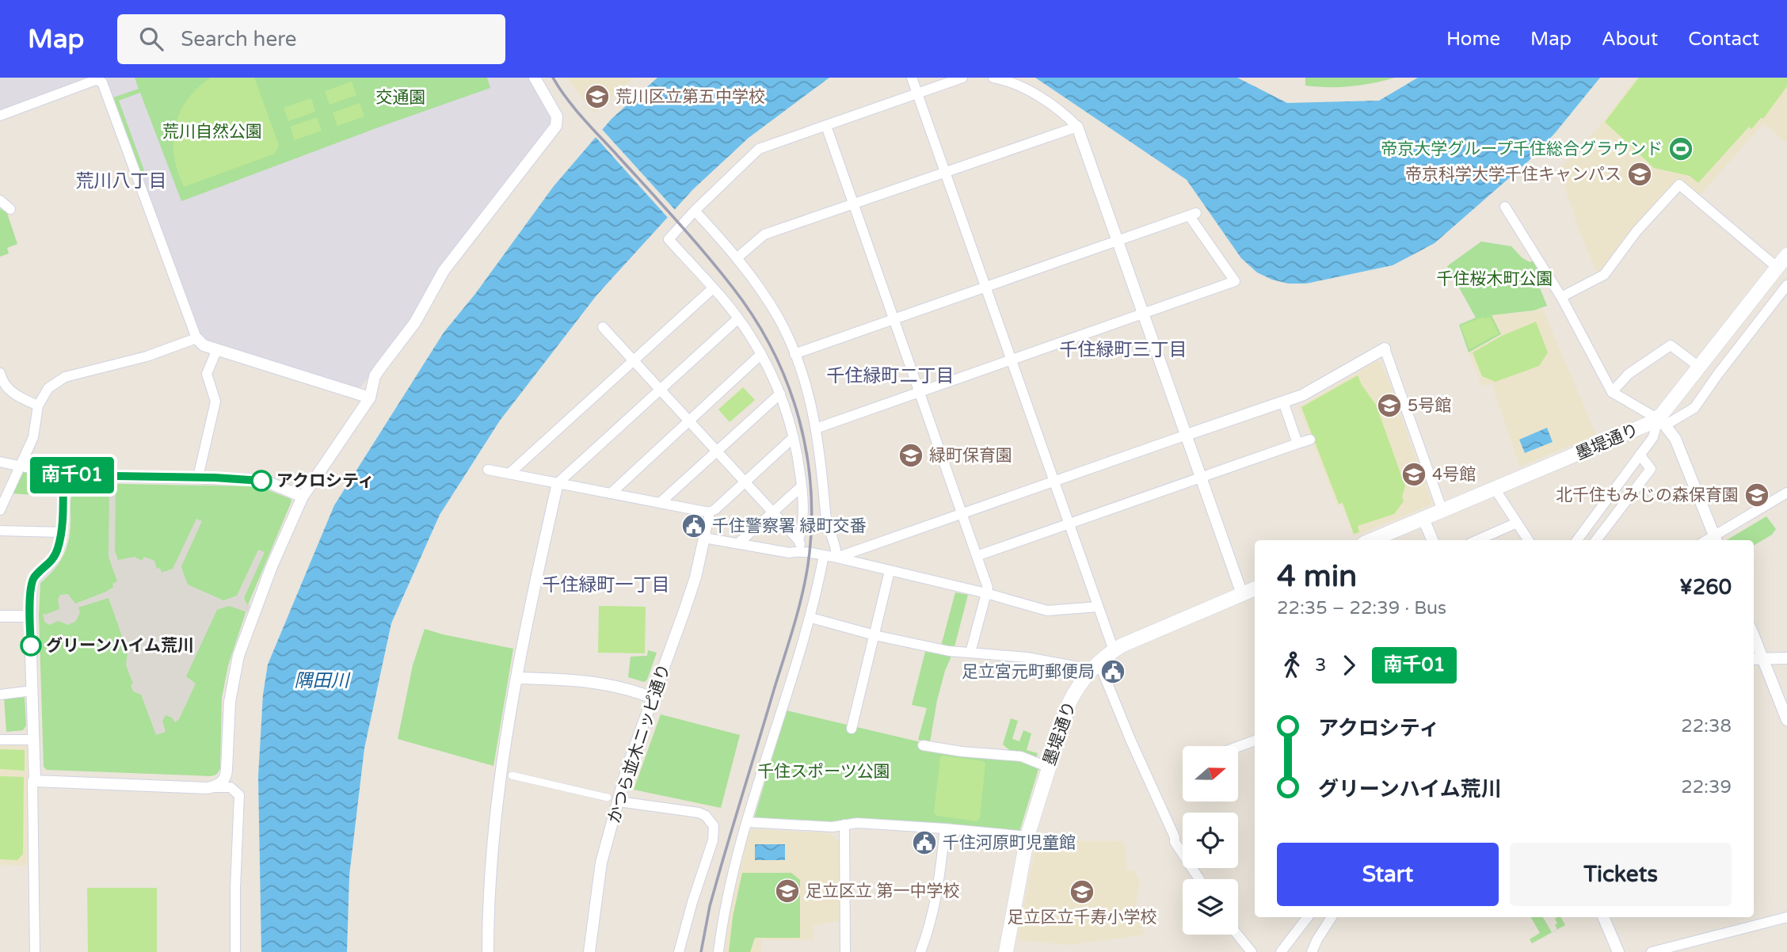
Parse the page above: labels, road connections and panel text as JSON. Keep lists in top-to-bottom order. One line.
{"streets":{"main road":["墨堤通り"],"street":["かつら並木ニッピ通り"]},"districts":["荒川八丁目","千住緑町三丁目","千住緑町二丁目","千住緑町一丁目"],"water":["隅田川"],"parks":["交通園","荒川自然公園","千住桜木町公園","千住スポーツ公園"],"places":{"school or university":["荒川区立第五中学校","帝京科学大学千住キャンパス","5号館","緑町保育園","4号館","北千住もみじの森保育園","足立区立 第一中学校","足立区立千寿小学校"],"sports":["帝京大学グループ千住総合グラウンド"],"other":["アクロシティ","グリーンハイム荒川"],"public building":["千住警察署 緑町交番","足立宮元町郵便局","千住河原町児童館"]},"lines":["bus line 南千01"],"north":"right","page":{"header":"Map","search":"Search here","nav":["Home","Map","About","Contact"],"on_map":"南千01","heading":["4 min","22:35 – 22:39 · Bus","¥260"],"legs":["3","南千01"],"list":[{"name":"アクロシティ","value":"22:38"},{"name":"グリーンハイム荒川","value":"22:39"}],"buttons":["Start","Tickets"]}}
